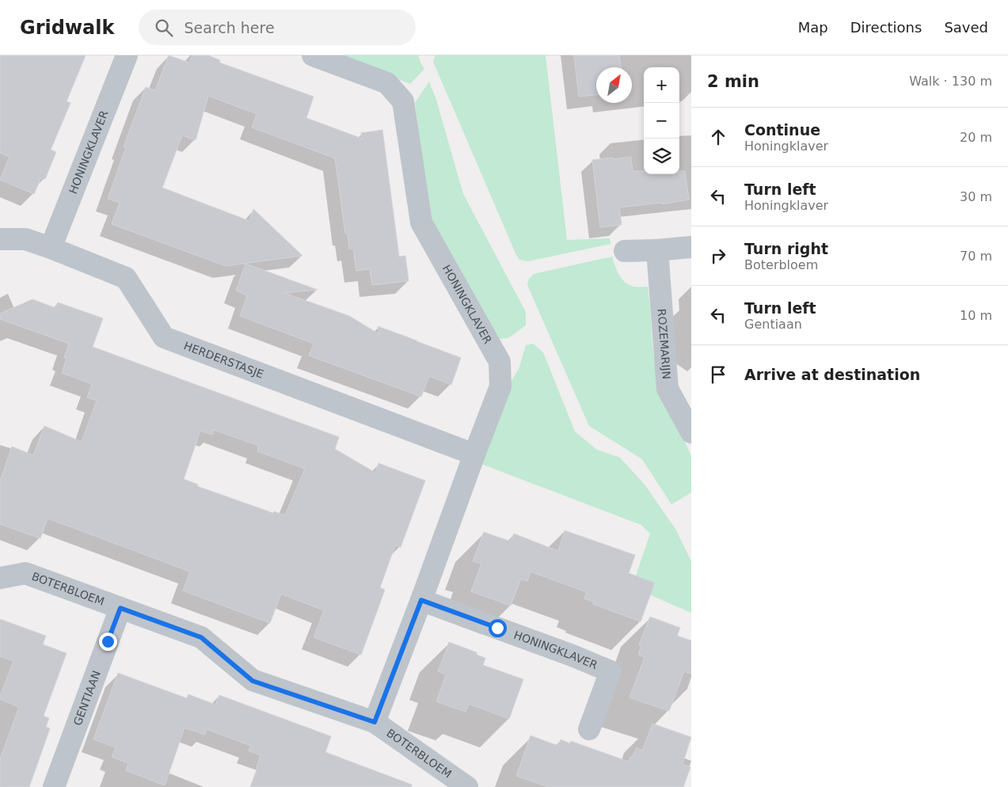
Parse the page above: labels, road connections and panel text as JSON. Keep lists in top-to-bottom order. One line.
{"streets":{"street":["HONINGKLAVER","ROZEMARIJN","HERDERSTASJE","BOTERBLOEM","GENTIAAN"]},"crossings":[["HONINGKLAVER","HERDERSTASJE"],["HONINGKLAVER","BOTERBLOEM"],["BOTERBLOEM","GENTIAAN"]],"north":"top right","page":{"header":"Gridwalk","search":"Search here","nav":["Map","Directions","Saved"],"heading":["2 min","Walk · 130 m"],"map_buttons":["+","−"],"list":[["Continue","Honingklaver","20 m"],["Turn left","Honingklaver","30 m"],["Turn right","Boterbloem","70 m"],["Turn left","Gentiaan","10 m"],"Arrive at destination"]}}
